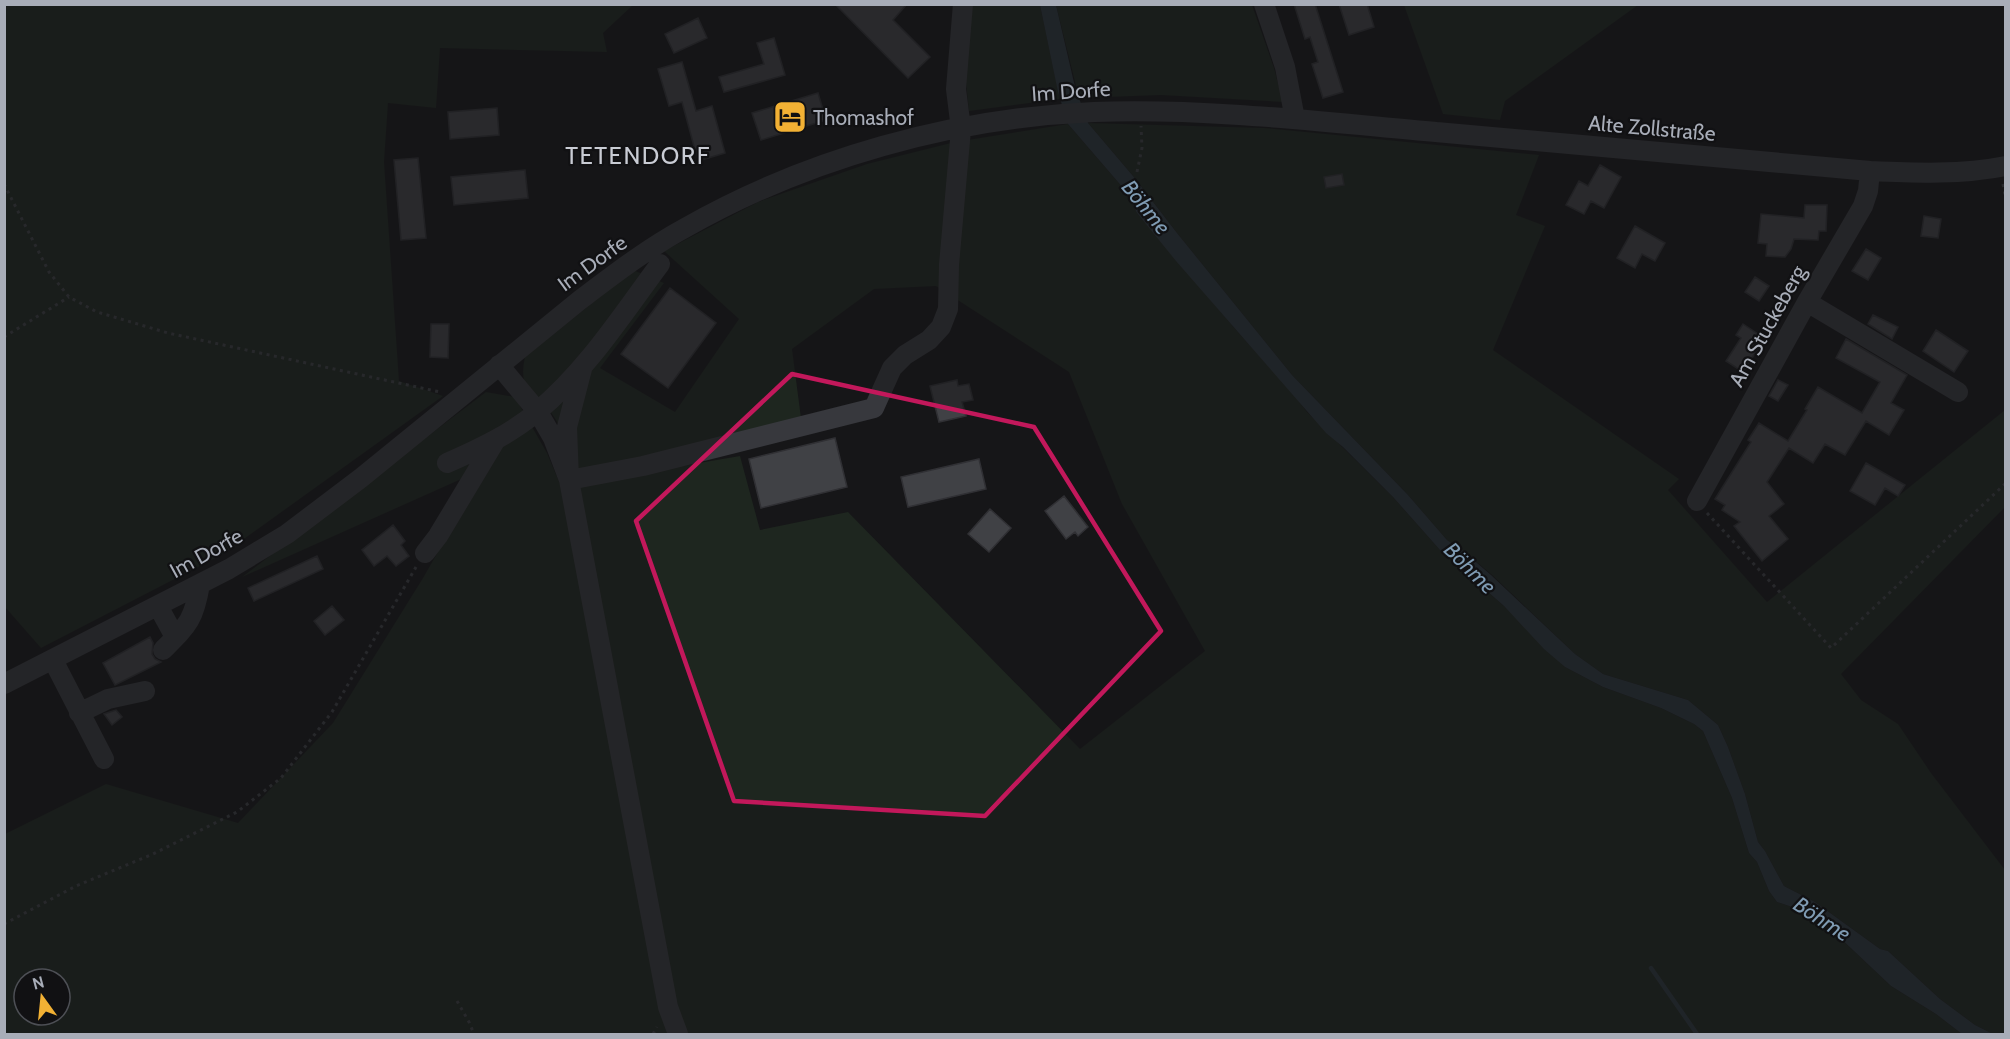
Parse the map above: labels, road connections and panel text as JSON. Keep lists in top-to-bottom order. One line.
{"streets":{"street":["Im Dorfe","Alte Zollstraße","Am Stuckeberg"]},"crossings":[["Im Dorfe","Alte Zollstraße"],["Alte Zollstraße","Am Stuckeberg"]],"districts":["TETENDORF"],"water":["Böhme"],"places":{"hotel":["Thomashof"]},"north":"top"}
